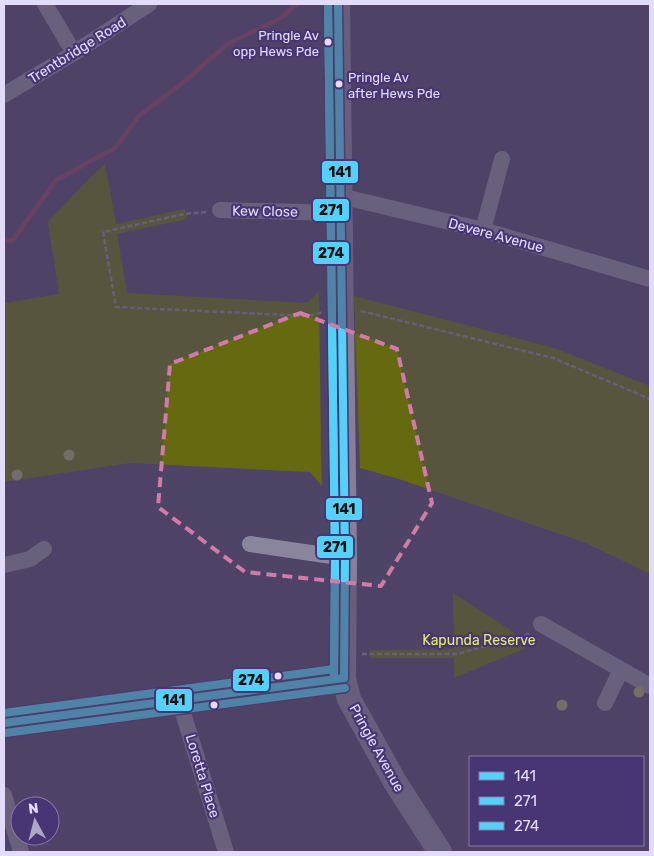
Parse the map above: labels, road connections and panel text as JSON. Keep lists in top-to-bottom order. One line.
{"streets":{"street":["Trentbridge Road","Kew Close","Devere Avenue","Pringle Avenue","Loretta Place"]},"crossings":[["Kew Close","Devere Avenue"],["Kew Close","Pringle Avenue"],["Devere Avenue","Pringle Avenue"]],"parks":["Kapunda Reserve"],"places":["Pringle Av opp Hews Pde","Pringle Av after Hews Pde"],"lines":["transit line 141","transit line 271","transit line 274"],"legend":["141","271","274"],"north":"top"}
